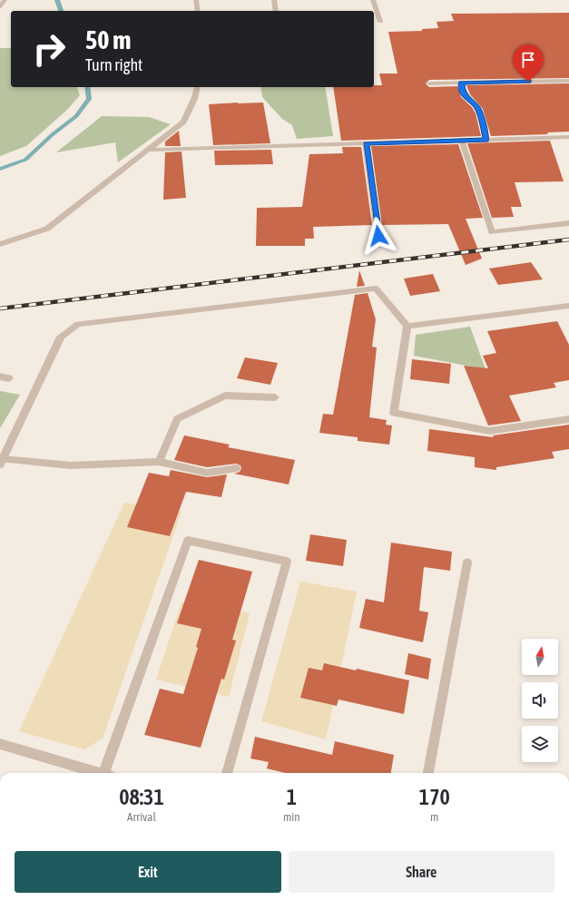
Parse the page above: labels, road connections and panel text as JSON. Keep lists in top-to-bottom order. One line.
{"north":"top","page":{"turn":["50 m","Turn right"],"eta":["08:31","Arrival","1","min","170","m"],"buttons":["Exit","Share"]}}
